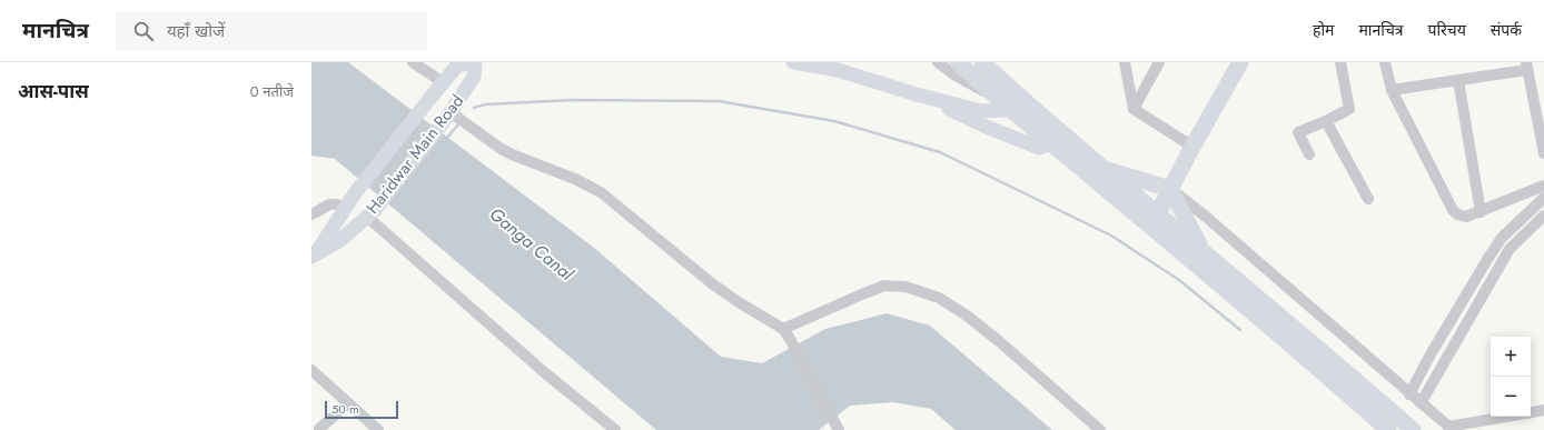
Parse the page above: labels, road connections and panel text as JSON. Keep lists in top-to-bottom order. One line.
{"streets":{"main road":["Haridwar Main Road"]},"water":["Ganga Canal"],"scale_bar":"50 m","page":{"header":"मानचित्र","search":"यहाँ खोजें","nav":["होम","मानचित्र","परिचय","संपर्क"],"heading":["आस-पास","0 नतीजे"],"map_buttons":["+","−"],"scale":"50 m"}}
